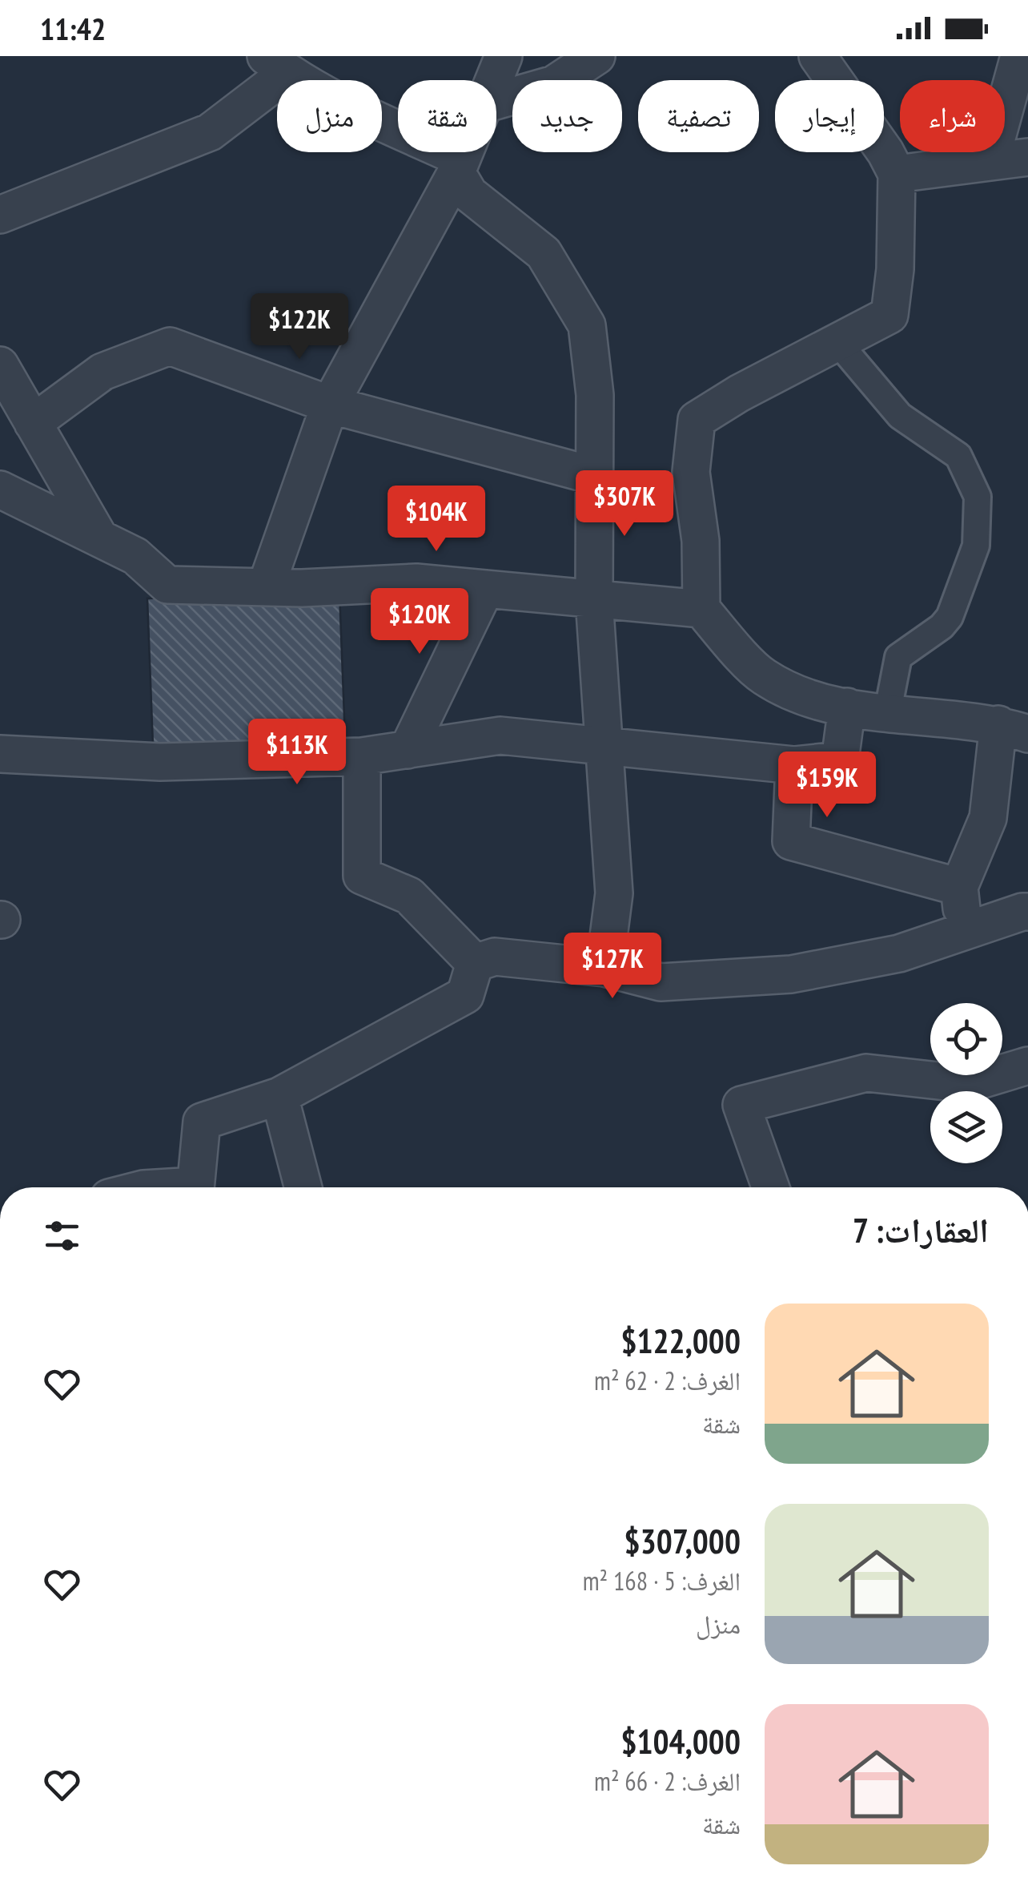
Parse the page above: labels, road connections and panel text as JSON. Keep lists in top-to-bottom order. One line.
{"page":{"status":"11:42","chip":["شراء","إيجار","تصفية","جديد","شقة","منزل"],"price":["$122K","$307K","$104K","$120K","$113K","$159K","$127K"],"heading":"العقارات: 7","list":[{"name":"$122,000","note":"الغرف: 2 · 62 m² · شقة"},{"name":"$307,000","note":"الغرف: 5 · 168 m² · منزل"},{"name":"$104,000","note":"الغرف: 2 · 66 m² · شقة"}]}}
